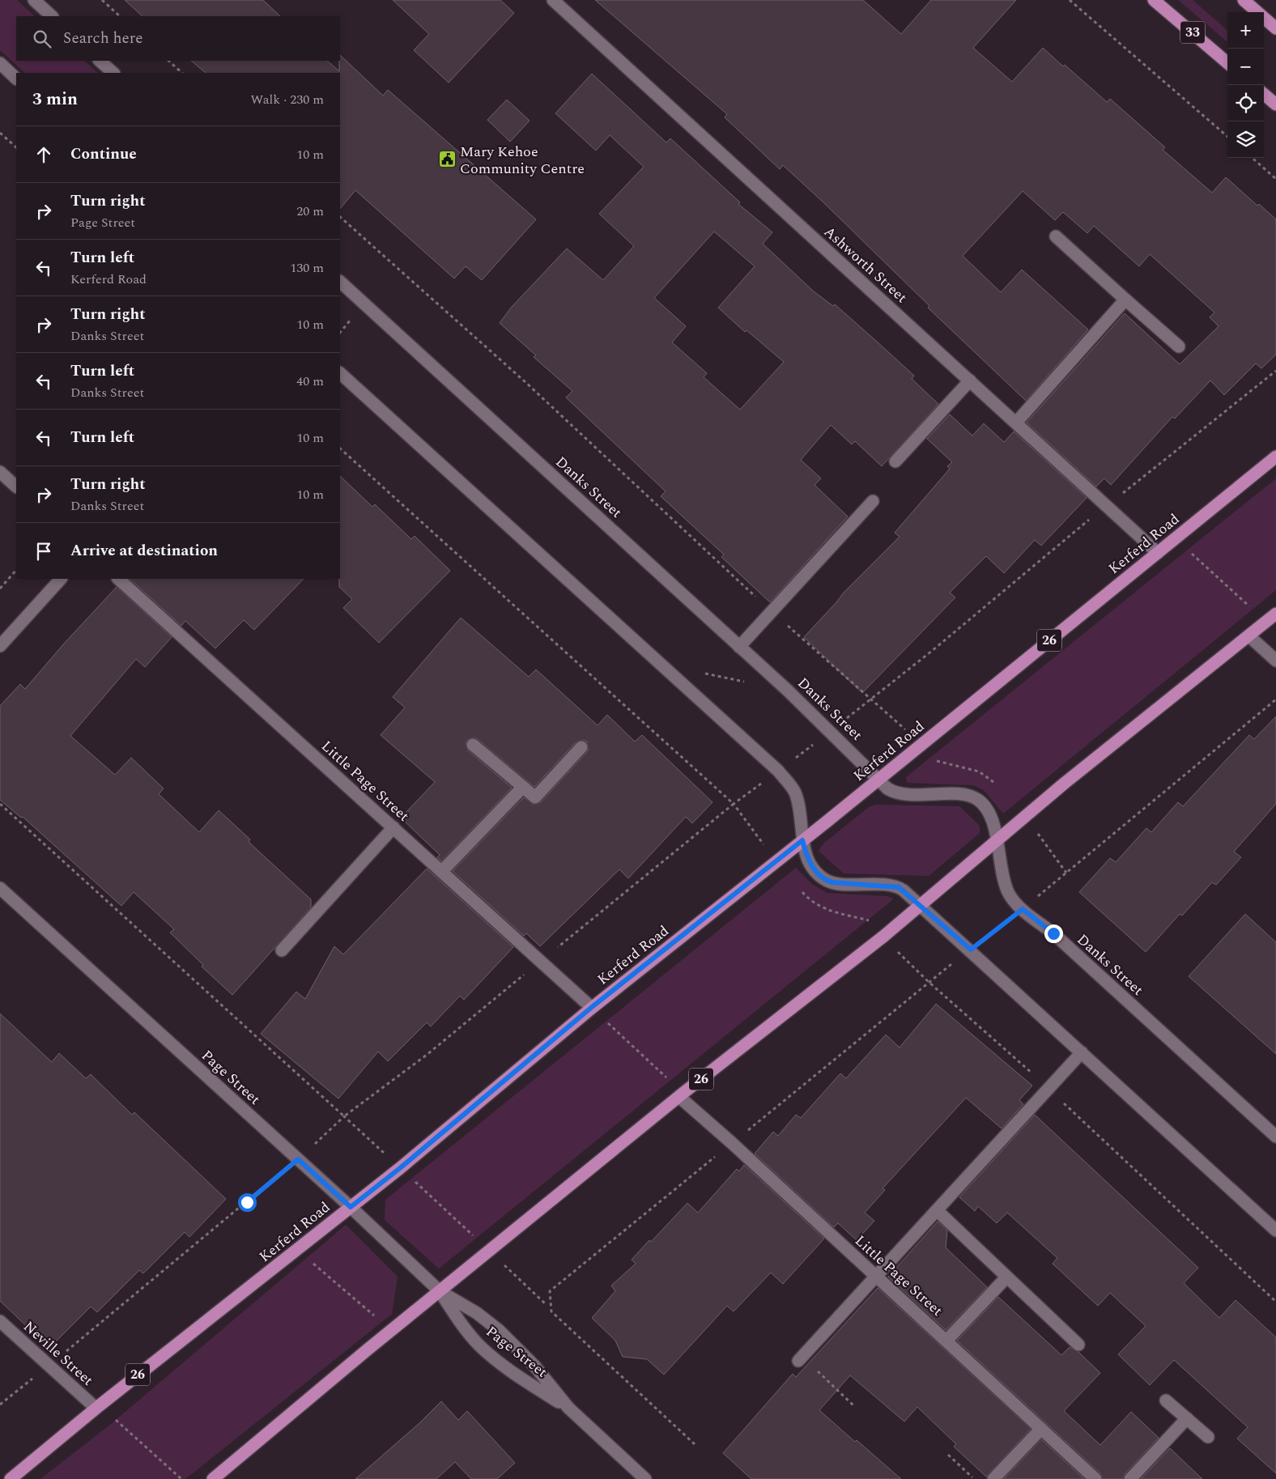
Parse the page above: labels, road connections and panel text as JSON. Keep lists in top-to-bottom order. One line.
{"streets":{"main road":["33","Kerferd Road","26"],"street":["Ashworth Street","Danks Street","Little Page Street","Page Street","Neville Street"]},"crossings":[["Ashworth Street","Kerferd Road"],["Danks Street","Kerferd Road"],["Danks Street","26"],["Kerferd Road","Little Page Street"],["Kerferd Road","Page Street"],["Kerferd Road","Neville Street"],["26","Little Page Street"],["26","Page Street"]],"places":{"public building":["Mary Kehoe Community Centre"]},"page":{"map_buttons":["+","−"],"search":"Search here","heading":["3 min","Walk · 230 m"],"list":[["Continue","10 m"],["Turn right","Page Street","20 m"],["Turn left","Kerferd Road","130 m"],["Turn right","Danks Street","10 m"],["Turn left","Danks Street","40 m"],["Turn left","10 m"],["Turn right","Danks Street","10 m"],"Arrive at destination"]}}
